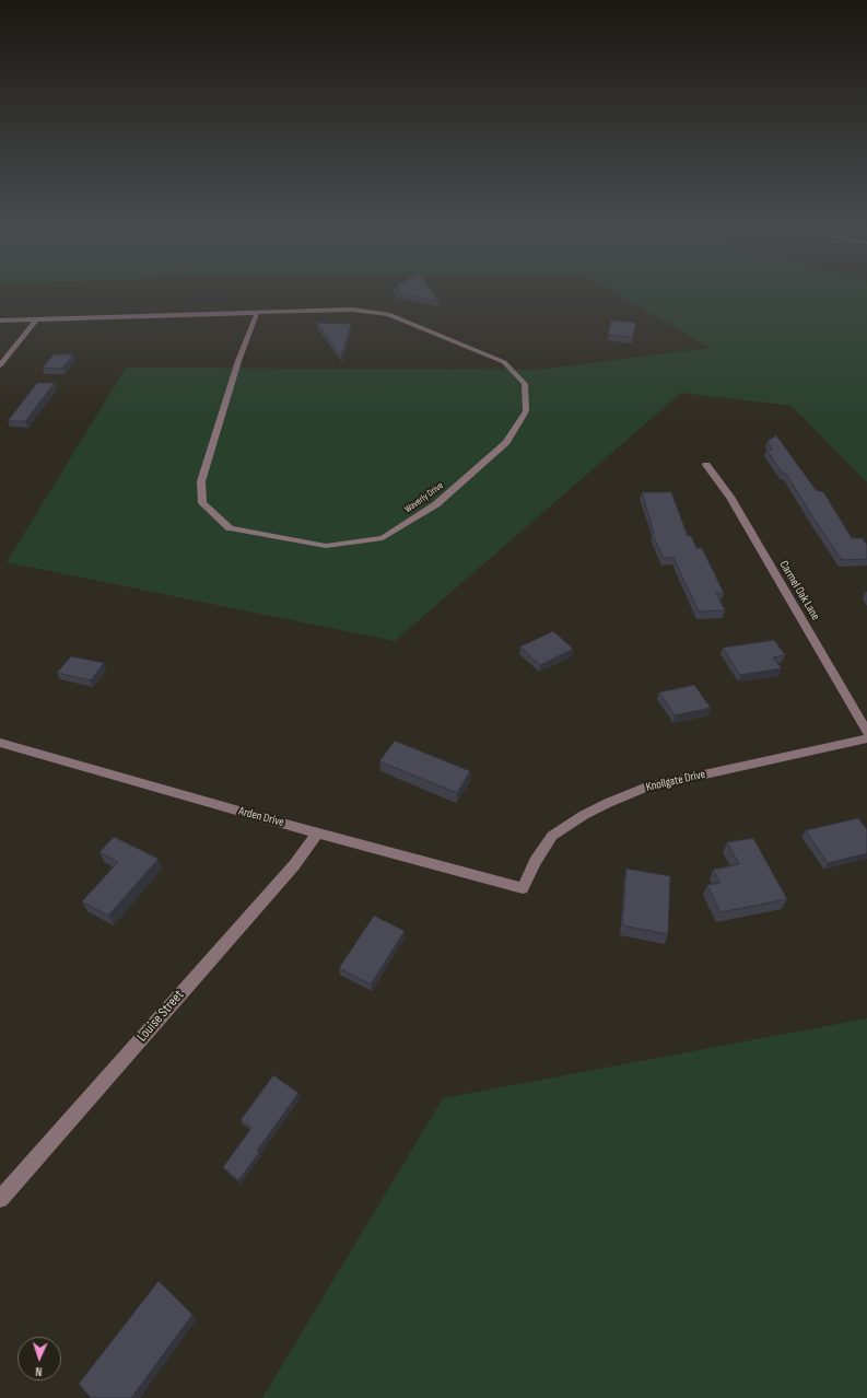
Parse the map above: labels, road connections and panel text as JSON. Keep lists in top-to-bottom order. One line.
{"streets":{"street":["Waverly Drive","Carmel Oak Lane","Knollgate Drive","Arden Drive","Louise Street"]},"crossings":[["Knollgate Drive","Arden Drive"],["Arden Drive","Louise Street"]],"north":"bottom"}
